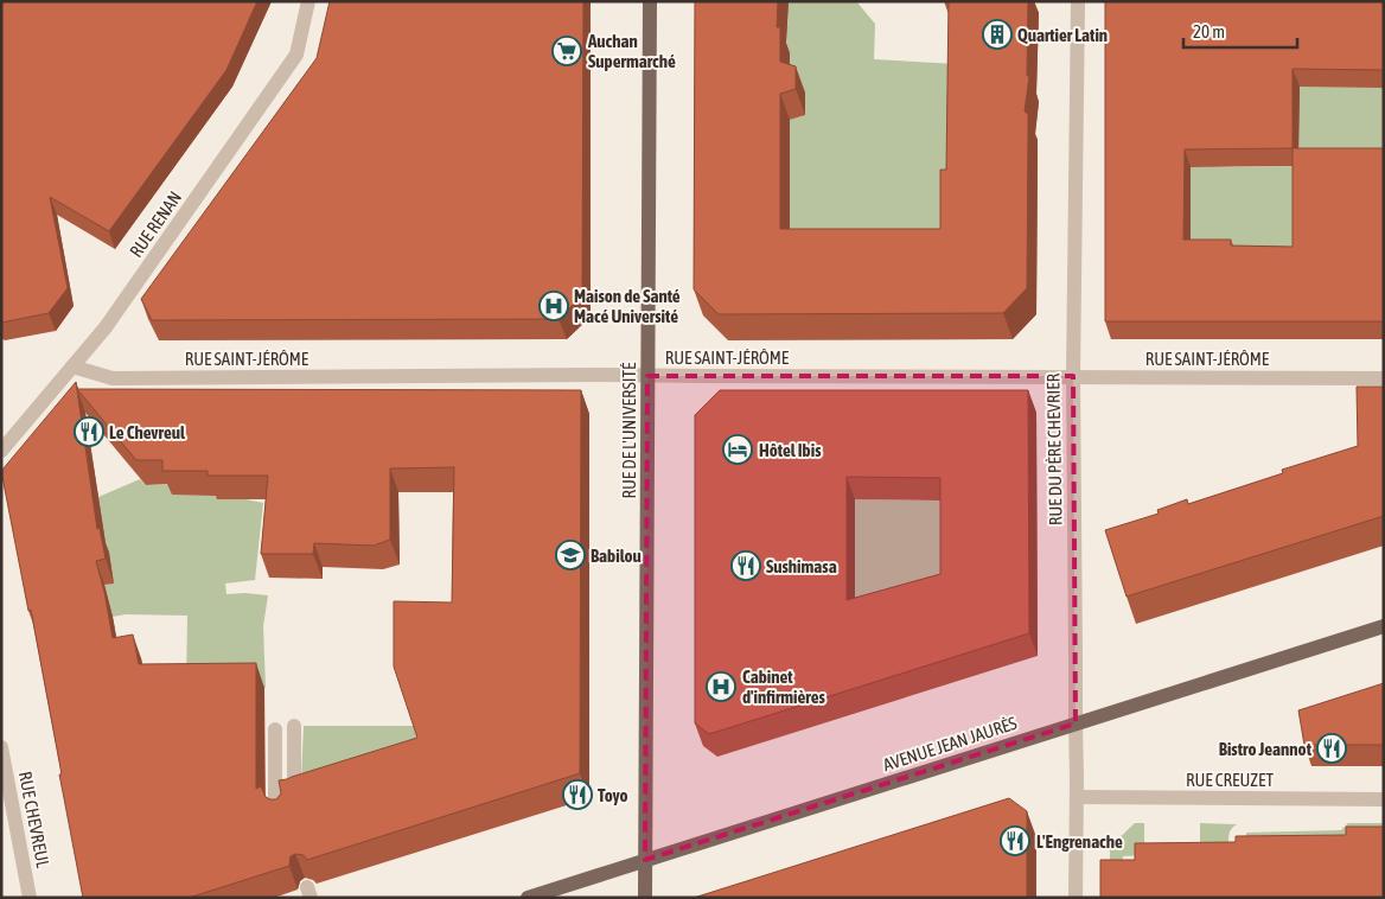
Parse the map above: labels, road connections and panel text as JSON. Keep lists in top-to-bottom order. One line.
{"streets":{"main road":["RUE DE L'UNIVERSITÉ","AVENUE JEAN JAURÈS"],"street":["RUE RENAN","RUE SAINT-JÉRÔME","RUE DU PÈRE CHEVRIER","RUE CREUZET","RUE CHEVREUL"]},"crossings":[["RUE RENAN","RUE SAINT-JÉRÔME"],["RUE SAINT-JÉRÔME","RUE DE L'UNIVERSITÉ"],["RUE SAINT-JÉRÔME","RUE DU PÈRE CHEVRIER"],["RUE DE L'UNIVERSITÉ","AVENUE JEAN JAURÈS"],["RUE DU PÈRE CHEVRIER","AVENUE JEAN JAURÈS"],["RUE DU PÈRE CHEVRIER","RUE CREUZET"]],"places":{"building":["Quartier Latin"],"supermarket":["Auchan Supermarché"],"hospital":["Maison de Santé Macé Université","Cabinet d'infirmières"],"restaurant":["Le Chevreul","Sushimasa","Bistro Jeannot","Toyo","L'Engrenache"],"hotel":["Hôtel Ibis"],"school or university":["Babilou"]},"scale_bar":"20 m"}
